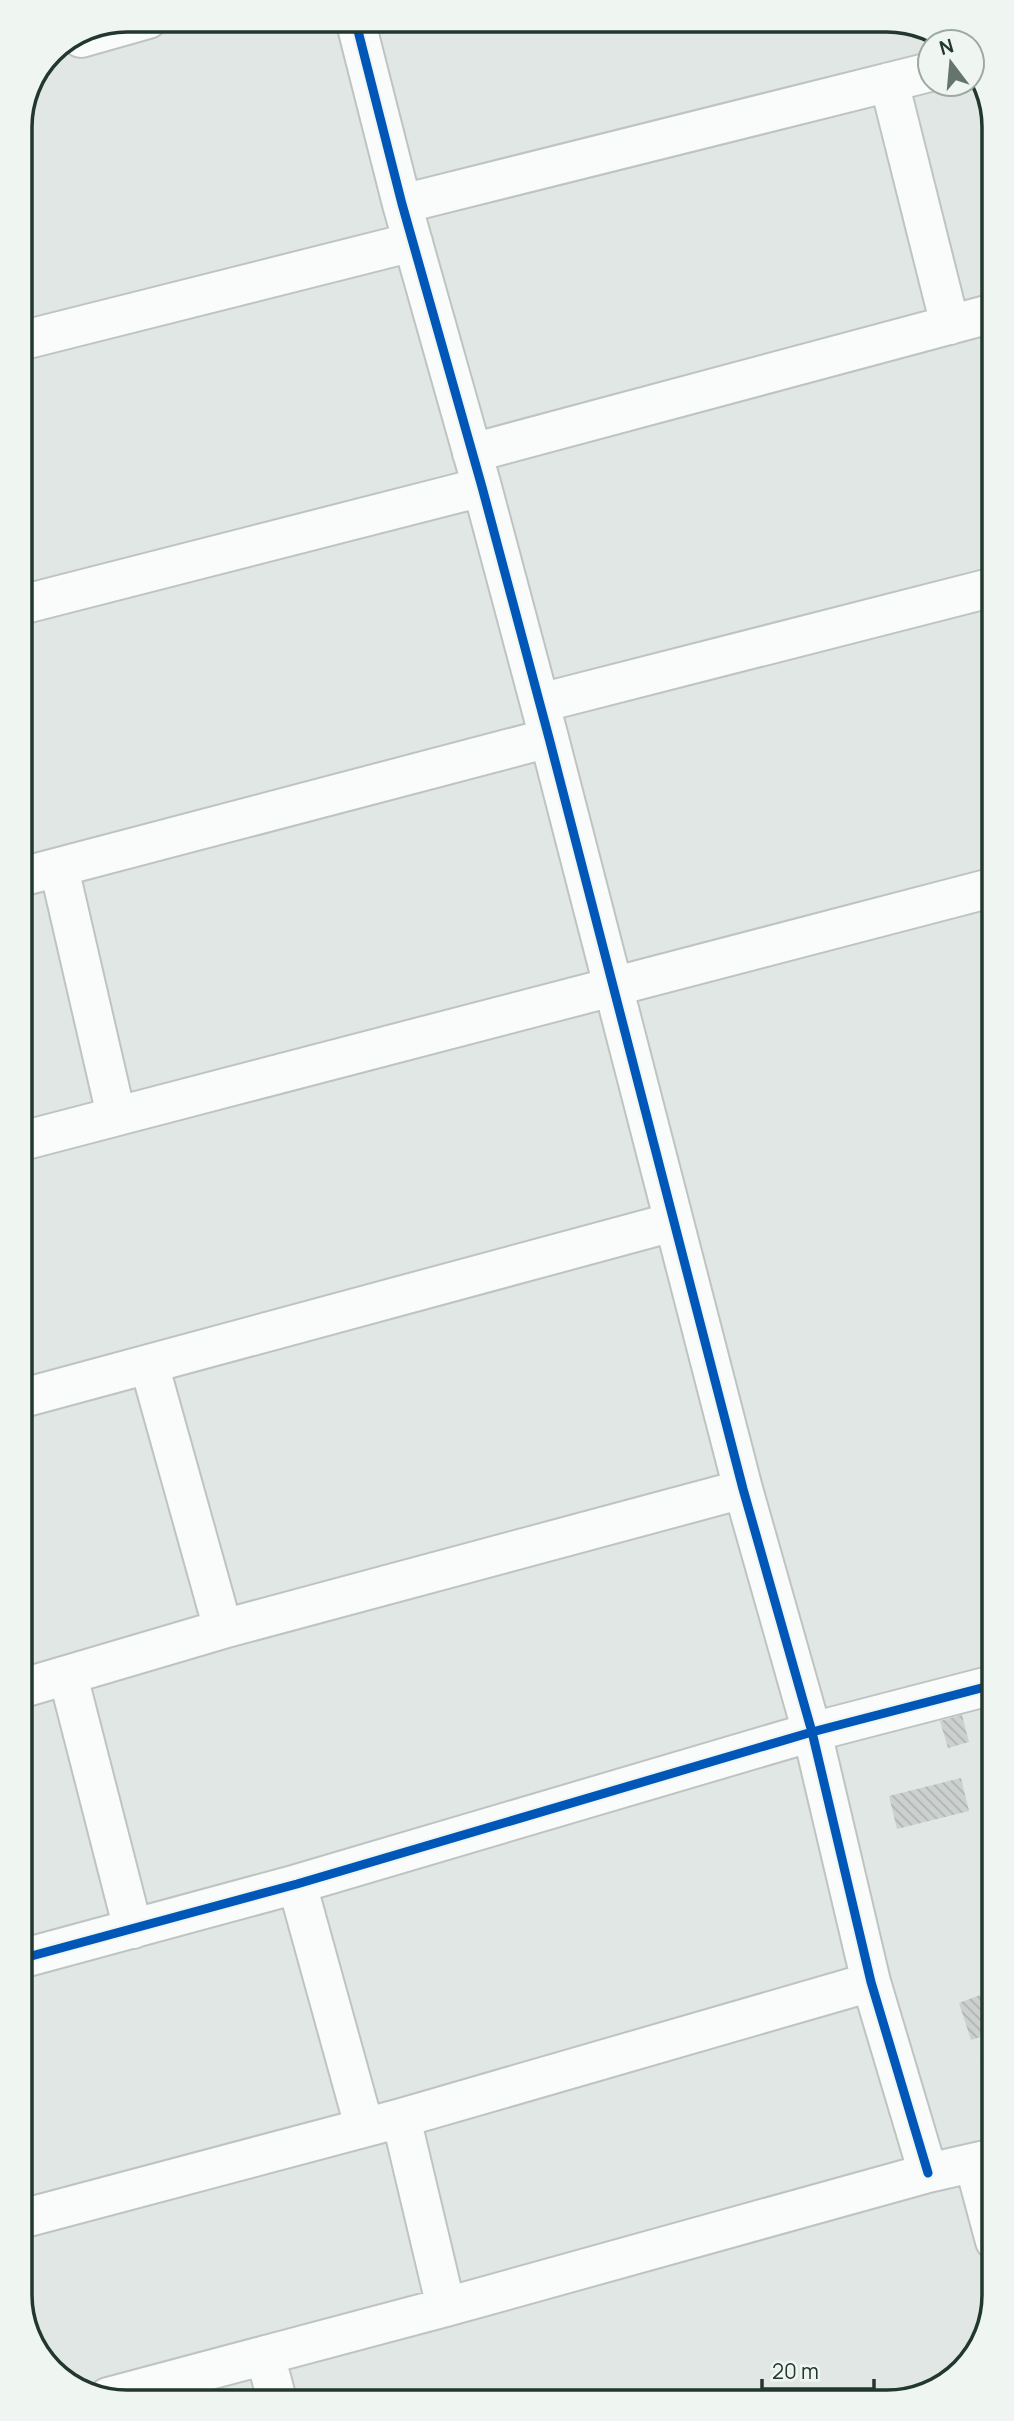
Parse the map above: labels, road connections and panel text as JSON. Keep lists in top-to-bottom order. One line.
{"scale_bar":"20 m","north":"top"}
